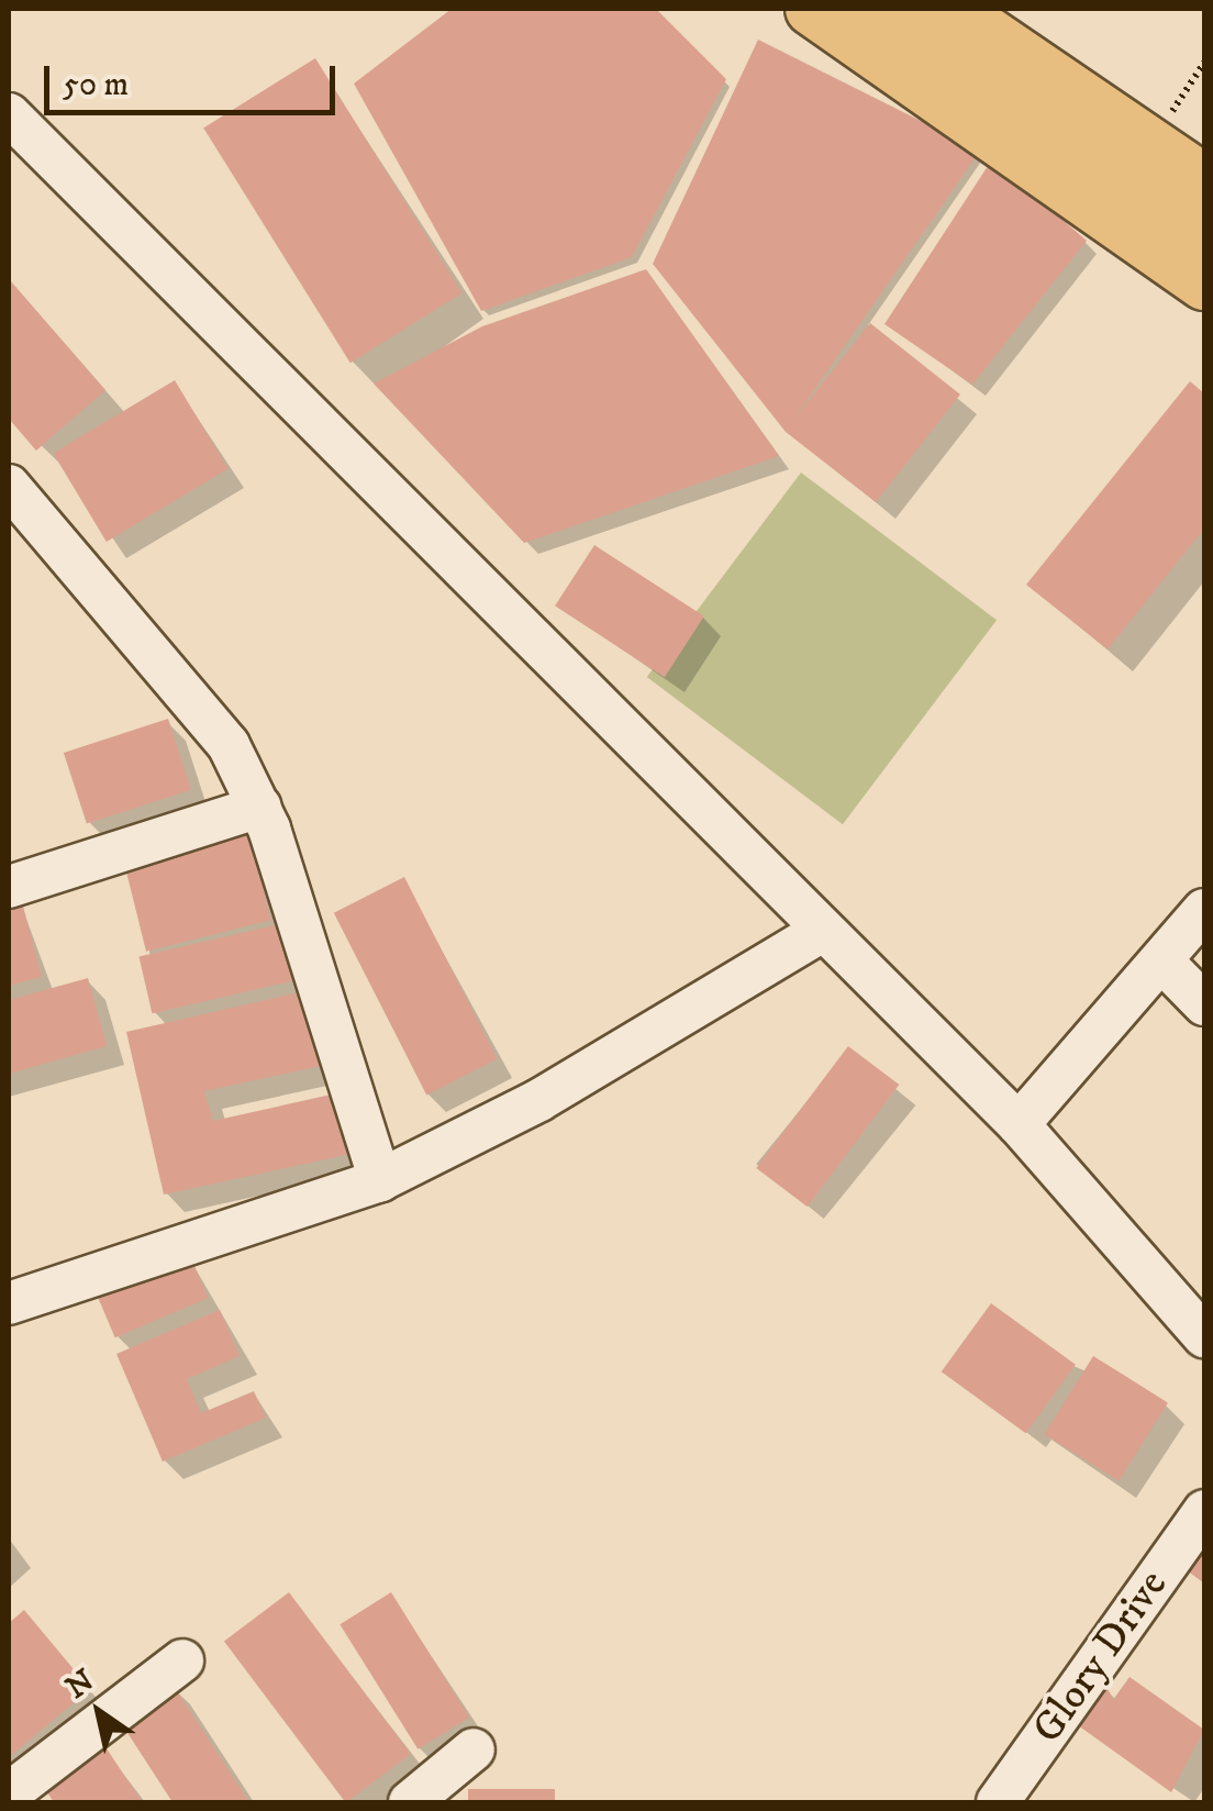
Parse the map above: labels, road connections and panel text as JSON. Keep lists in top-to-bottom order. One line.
{"streets":{"street":["Glory Drive"]},"scale_bar":"50 m","north":"top left"}
